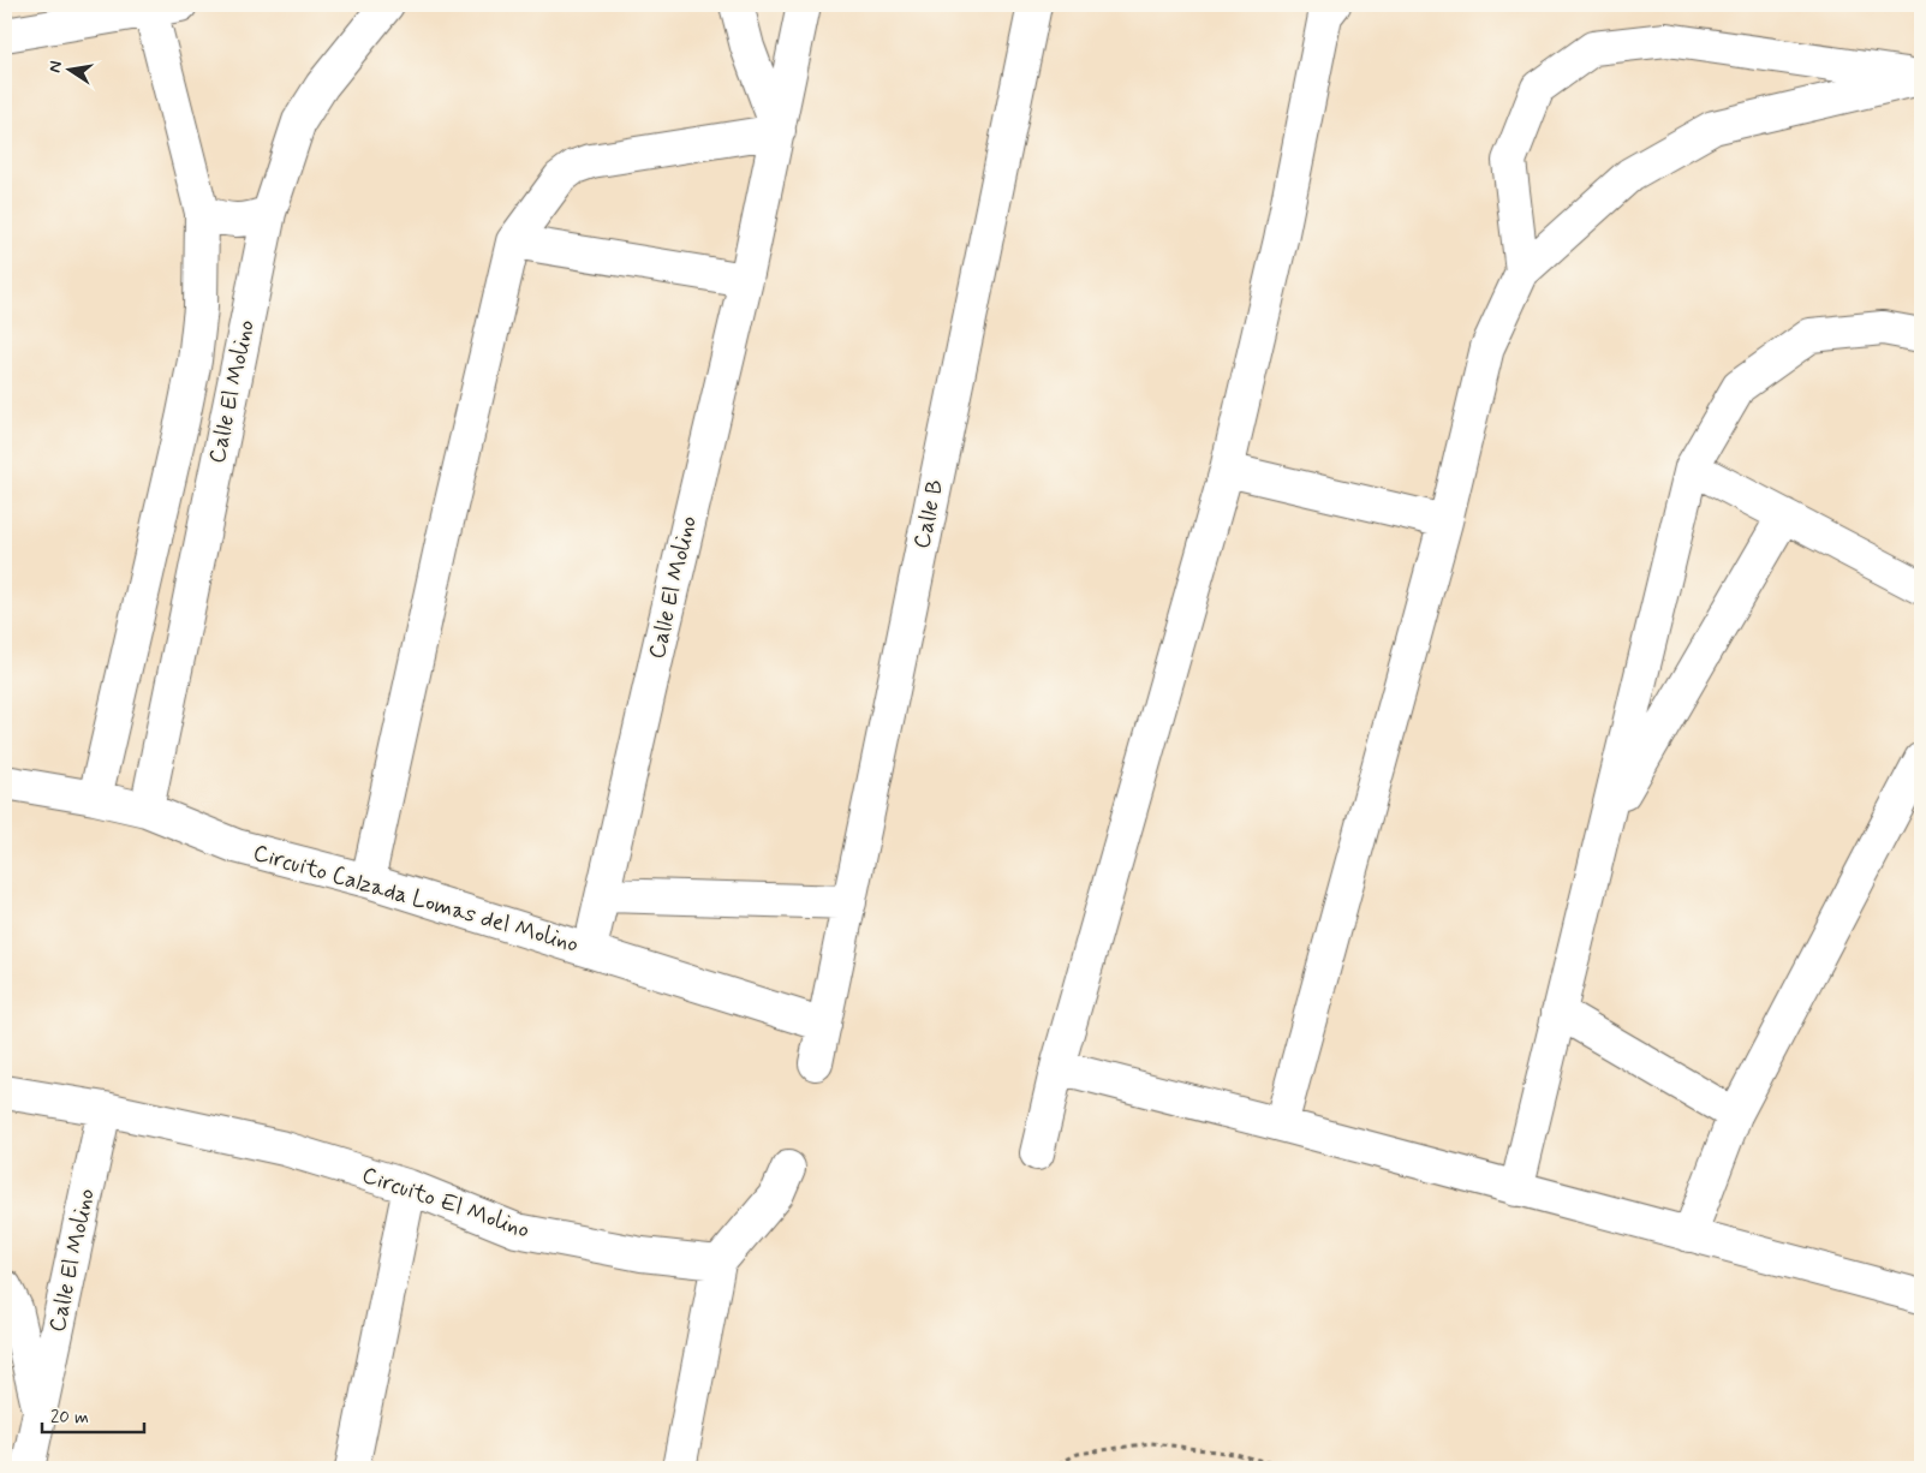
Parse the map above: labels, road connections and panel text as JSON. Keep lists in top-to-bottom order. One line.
{"streets":{"street":["Calle El Molino","Calle B","Circuito Calzada Lomas del Molino","Circuito El Molino"]},"crossings":[["Calle El Molino","Circuito Calzada Lomas del Molino"],["Calle El Molino","Circuito El Molino"],["Calle B","Circuito Calzada Lomas del Molino"]],"scale_bar":"20 m","north":"left"}
